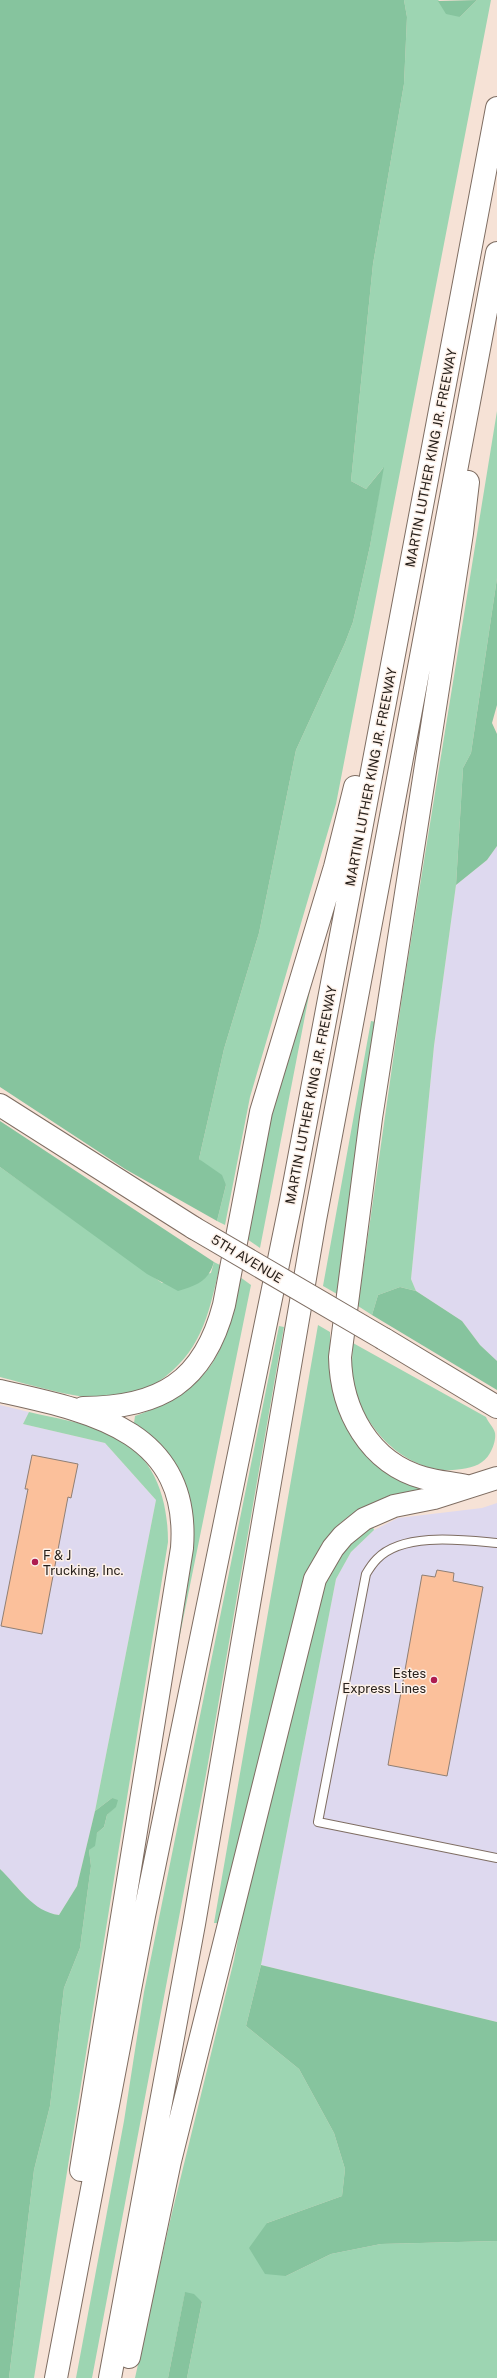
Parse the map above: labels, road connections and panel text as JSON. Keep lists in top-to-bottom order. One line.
{"streets":{"main road":["MARTIN LUTHER KING JR. FREEWAY","5TH AVENUE"]},"places":["F & J Trucking, Inc.","Estes Express Lines"]}
